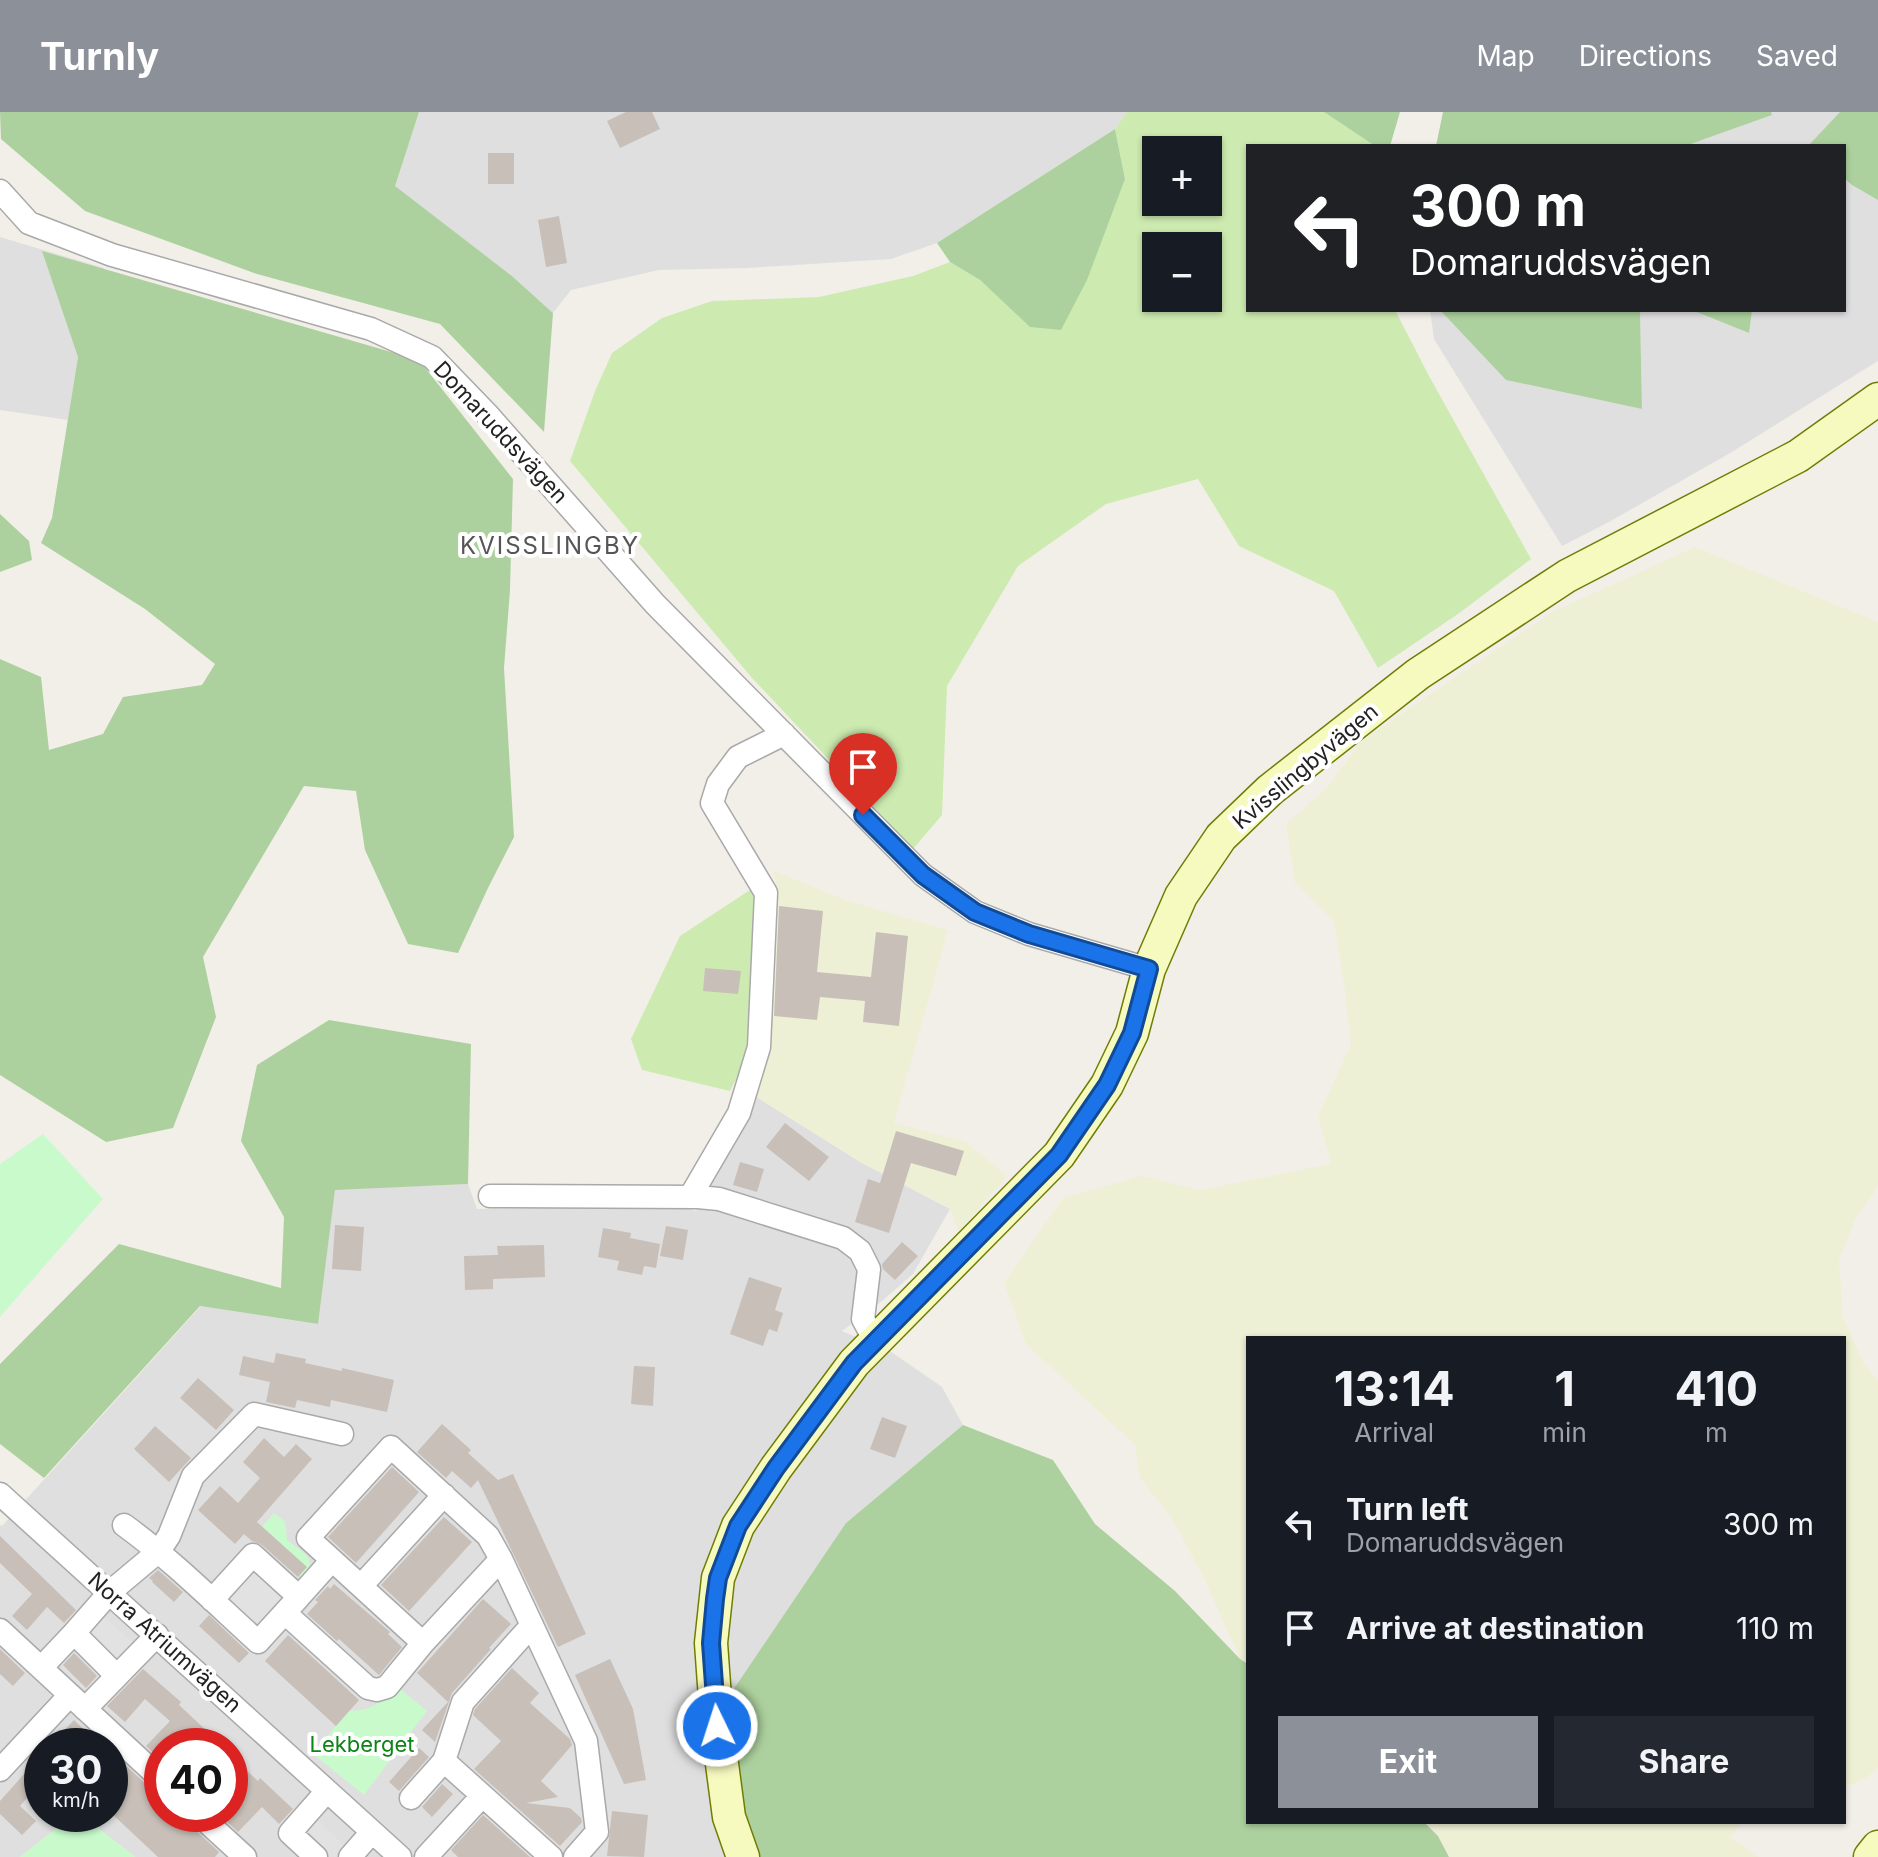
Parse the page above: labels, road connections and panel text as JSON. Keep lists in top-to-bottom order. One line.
{"streets":{"street":["Domaruddsvägen","Kvisslingbyvägen","Norra Atriumvägen"]},"crossings":[["Domaruddsvägen","Kvisslingbyvägen"]],"districts":["KVISSLINGBY"],"parks":["Lekberget"],"page":{"header":"Turnly","nav":["Map","Directions","Saved"],"map_buttons":["+","−"],"turn":["300 m","Domaruddsvägen"],"eta":["13:14","Arrival","1","min","410","m"],"list":[{"name":"Turn left","note":"Domaruddsvägen","value":"300 m"},{"name":"Arrive at destination","value":"110 m"}],"buttons":["Exit","Share"],"speed":"30 km/h","limit":"40"}}
